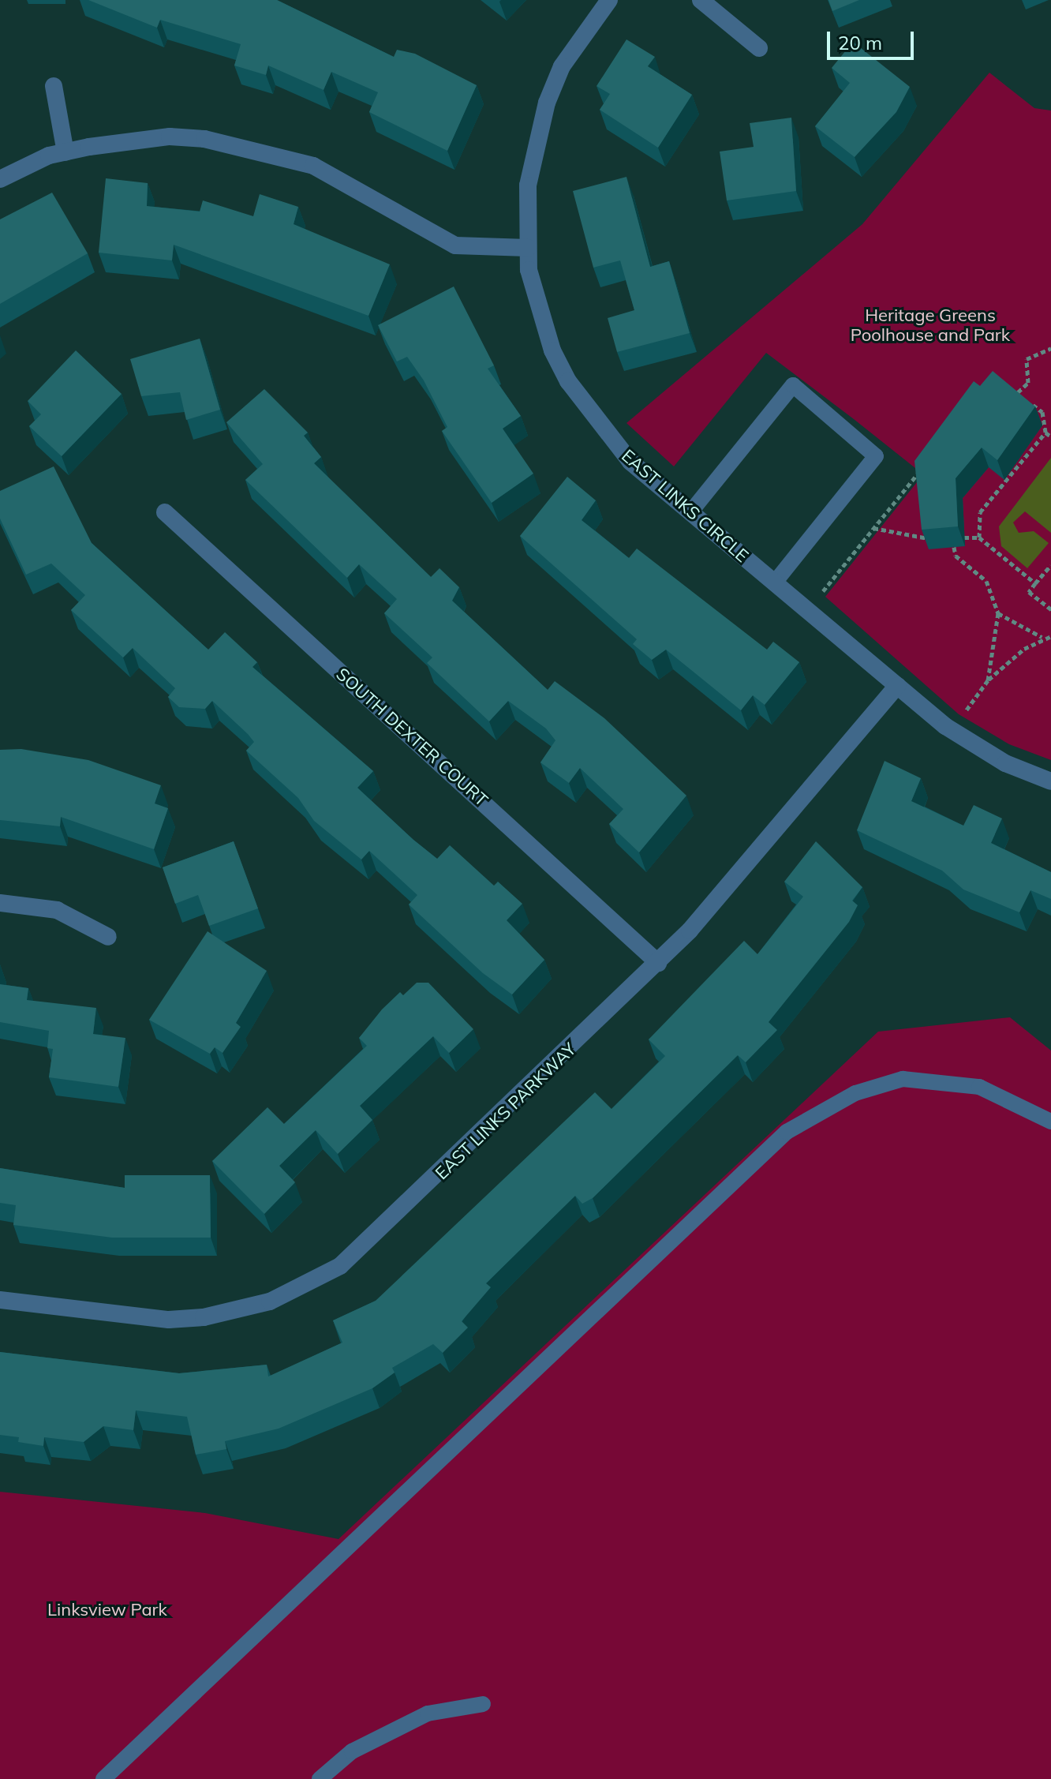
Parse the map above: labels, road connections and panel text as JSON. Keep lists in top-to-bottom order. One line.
{"streets":{"street":["EAST LINKS CIRCLE","SOUTH DEXTER COURT","EAST LINKS PARKWAY"]},"crossings":[["EAST LINKS CIRCLE","EAST LINKS PARKWAY"],["SOUTH DEXTER COURT","EAST LINKS PARKWAY"]],"parks":["Heritage Greens Poolhouse and Park","Linksview Park"],"scale_bar":"20 m"}
